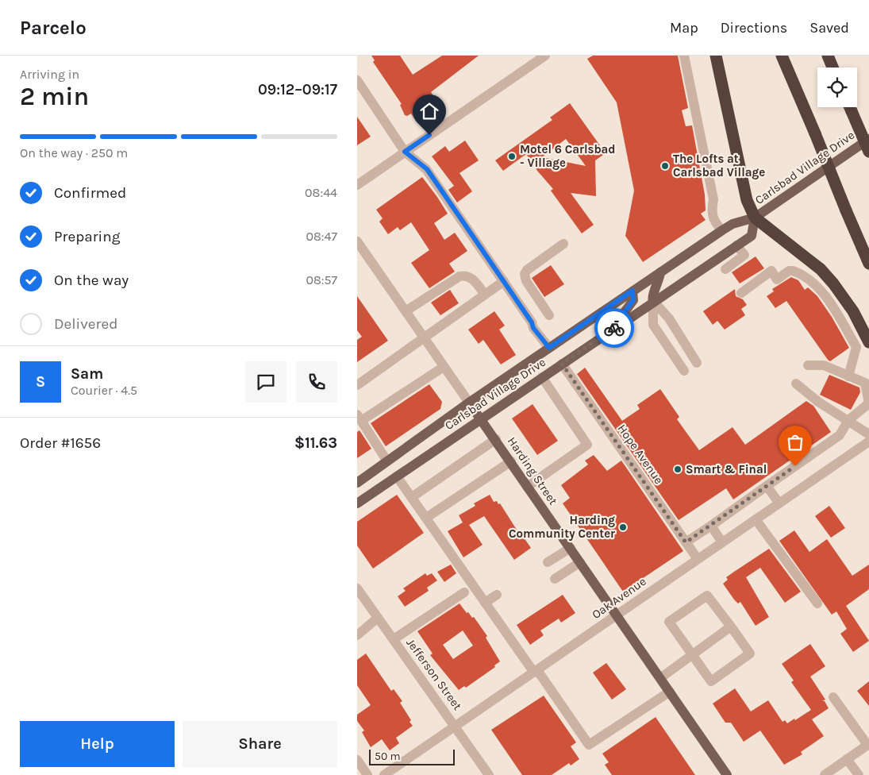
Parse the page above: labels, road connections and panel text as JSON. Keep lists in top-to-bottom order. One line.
{"streets":{"main road":["Carlsbad Village Drive","Harding Street"],"street":["Hope Avenue","Oak Avenue","Jefferson Street"]},"crossings":[["Carlsbad Village Drive","Hope Avenue"],["Carlsbad Village Drive","Harding Street"],["Hope Avenue","Oak Avenue"],["Harding Street","Oak Avenue"],["Oak Avenue","Jefferson Street"]],"places":["Motel 6 Carlsbad - Village","The Lofts at Carlsbad Village","Smart & Final","Harding Community Center"],"scale_bar":"50 m","page":{"header":"Parcelo","nav":["Map","Directions","Saved"],"heading":["2 min","Arriving in","09:12–09:17"],"panel":["Sam","Courier · 4.5","Order #1656","$11.63"],"bar":"On the way · 250 m","list":[["Confirmed","08:44"],["Preparing","08:47"],["On the way","08:57"],"Delivered"],"round":"S","buttons":["Help","Share"],"scale":"50 m"}}
